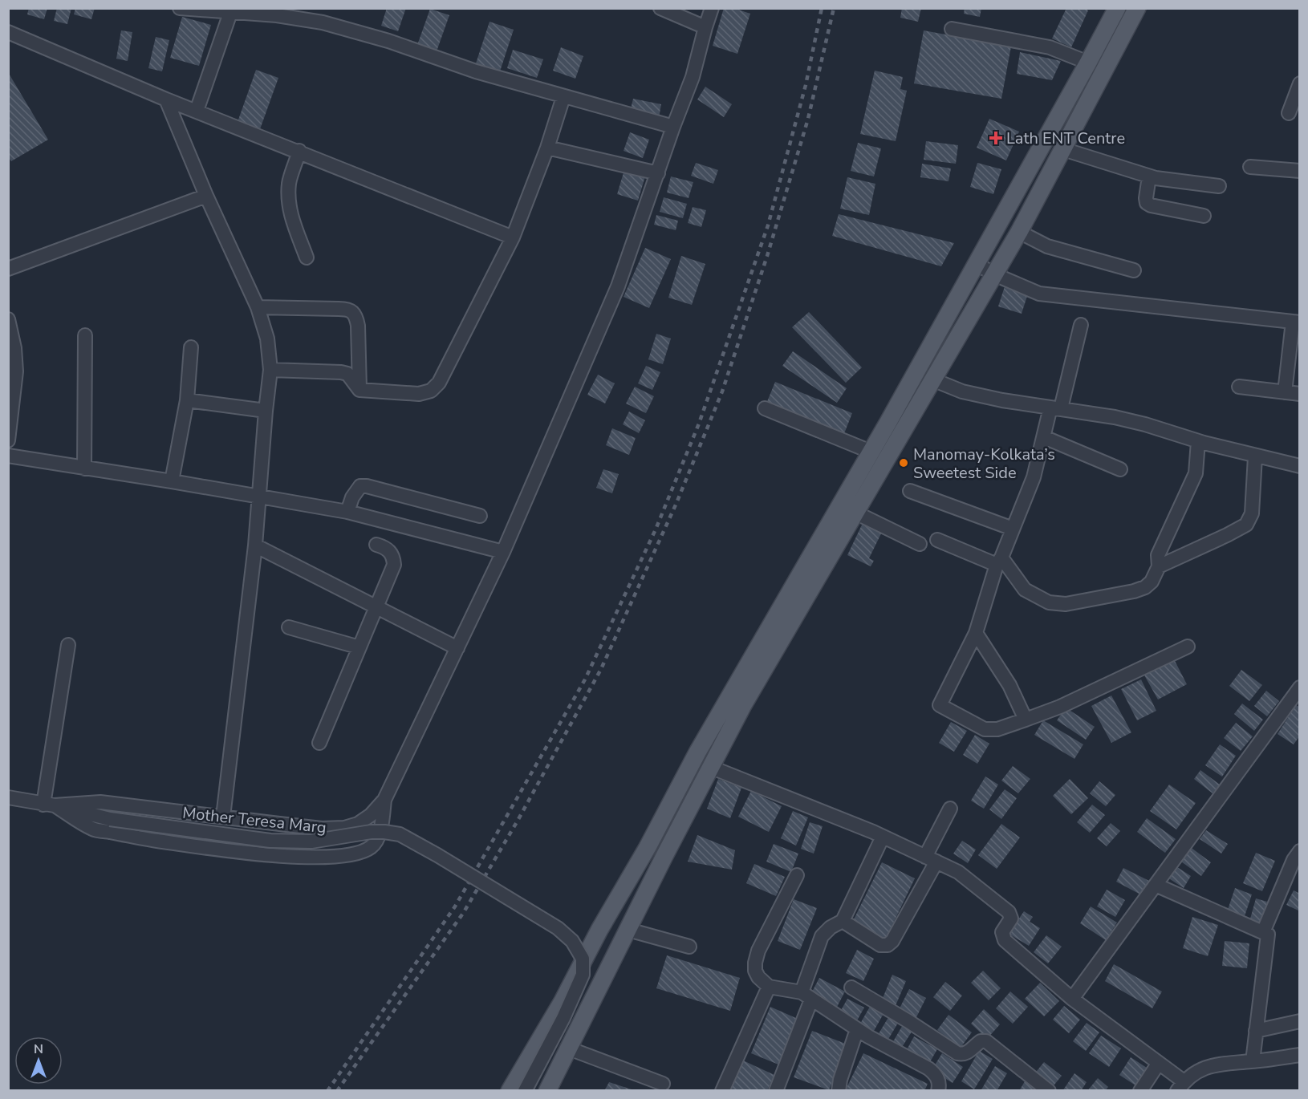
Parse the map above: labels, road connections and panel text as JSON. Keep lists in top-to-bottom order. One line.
{"streets":{"street":["Mother Teresa Marg"]},"places":{"health":["Lath ENT Centre"],"other":["Manomay-Kolkata’s Sweetest Side"]},"north":"top"}
